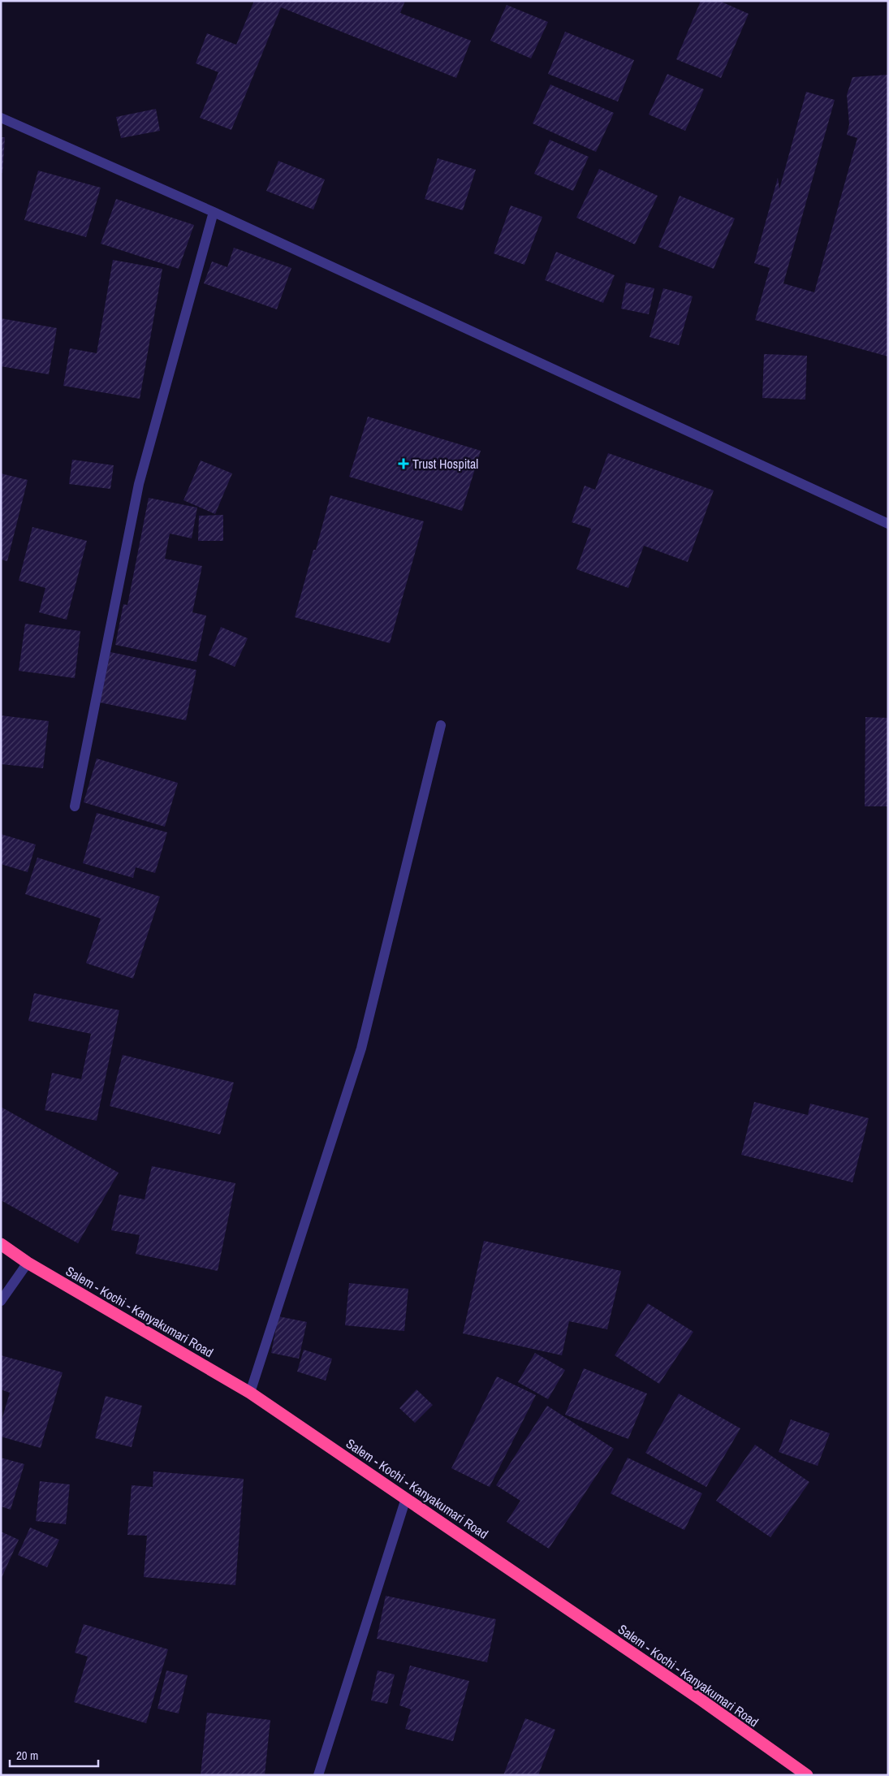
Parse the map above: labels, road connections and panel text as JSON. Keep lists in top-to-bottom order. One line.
{"streets":{"highway":["Salem - Kochi - Kanyakumari Road"]},"places":{"health":["Trust Hospital"]},"scale_bar":"20 m"}
